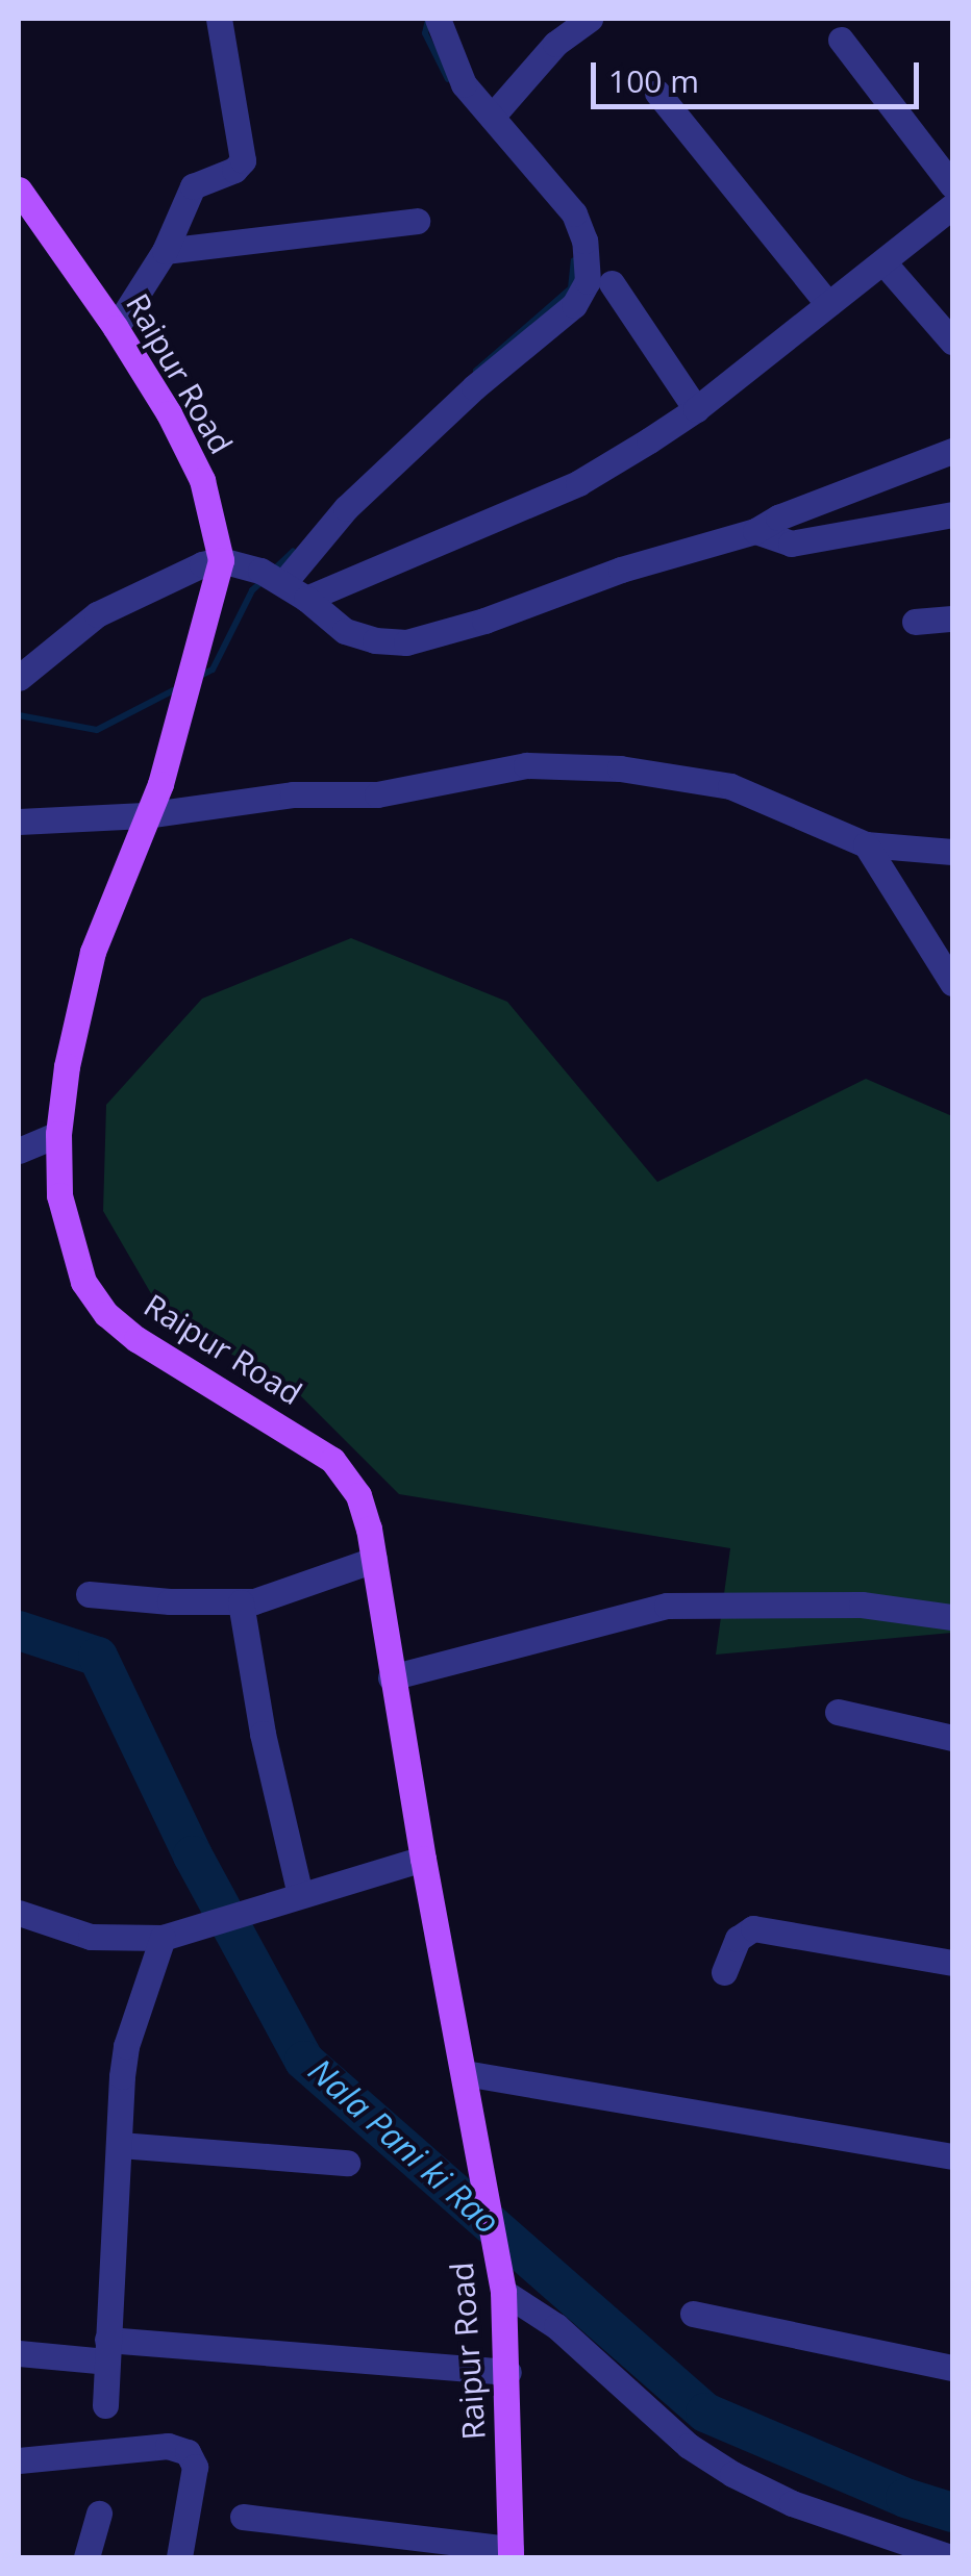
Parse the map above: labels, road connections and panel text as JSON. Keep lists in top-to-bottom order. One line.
{"streets":{"main road":["Raipur Road"]},"water":["Nala Pani ki Rao"],"scale_bar":"100 m"}
